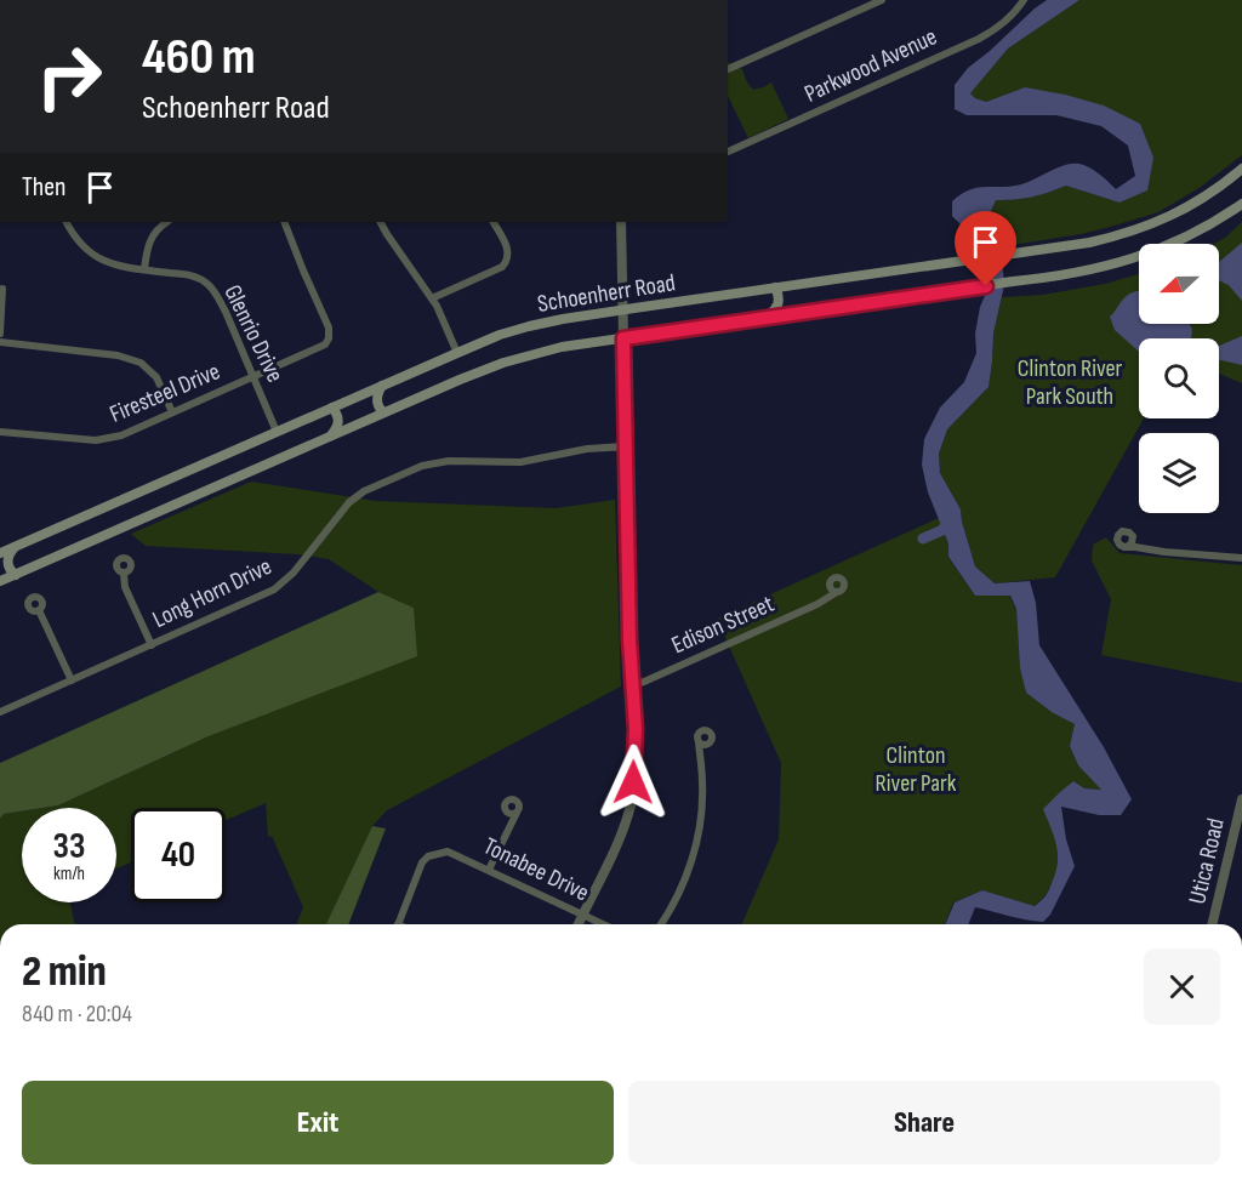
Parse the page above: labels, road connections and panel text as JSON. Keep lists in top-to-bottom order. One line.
{"streets":{"main road":["Schoenherr Road"],"street":["Parkwood Avenue","Glenrio Drive","Firesteel Drive","Long Horn Drive","Edison Street","Utica Road","Tonabee Drive"]},"crossings":[["Schoenherr Road","Glenrio Drive"],["Glenrio Drive","Firesteel Drive"]],"parks":["Clinton River Park South","Clinton River Park"],"north":"left","page":{"turn":["460 m","Schoenherr Road"],"then":"Then","speed":"33 km/h","limit":"40","heading":["2 min","840 m · 20:04"],"buttons":["Exit","Share"]}}
